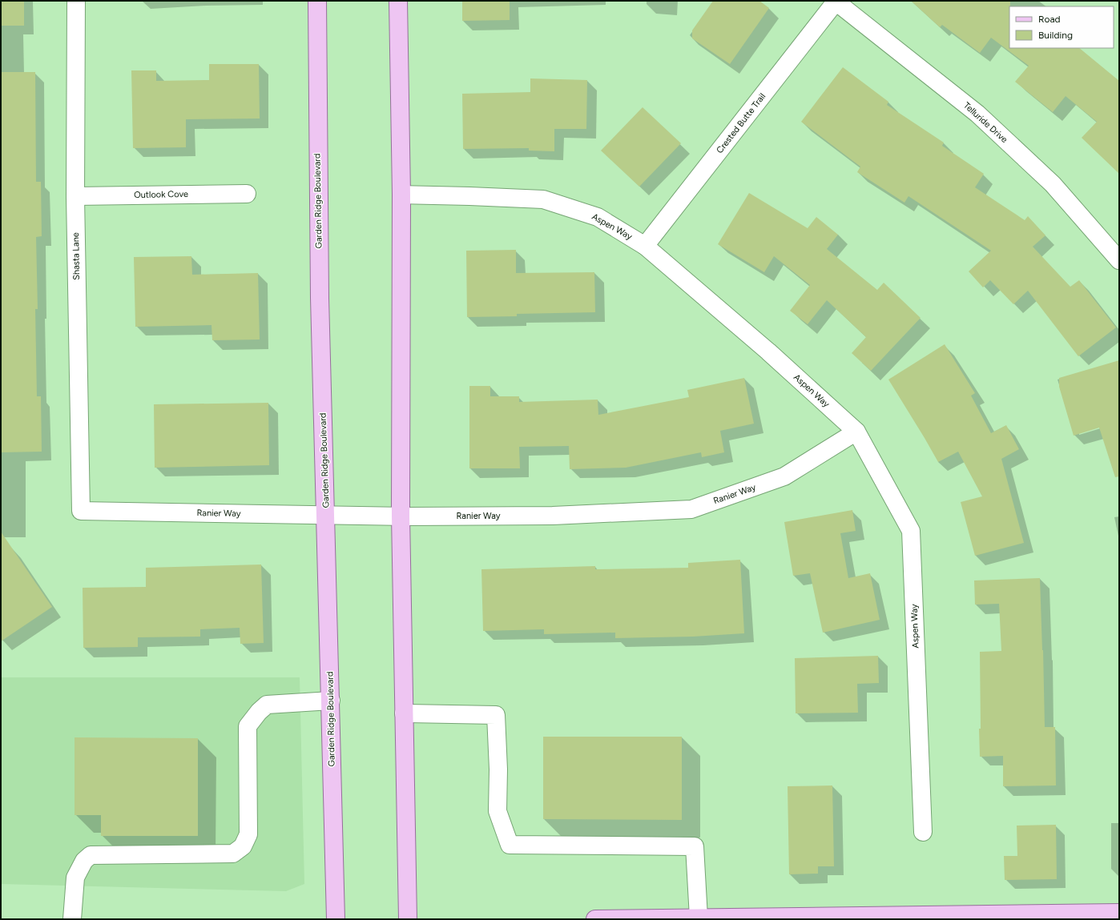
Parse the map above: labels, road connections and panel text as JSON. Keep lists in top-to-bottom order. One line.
{"streets":{"main road":["Garden Ridge Boulevard"],"street":["Telluride Drive","Crested Butte Trail","Outlook Cove","Aspen Way","Shasta Lane","Ranier Way"]},"crossings":[["Telluride Drive","Crested Butte Trail"],["Crested Butte Trail","Aspen Way"],["Outlook Cove","Shasta Lane"],["Garden Ridge Boulevard","Ranier Way"],["Aspen Way","Ranier Way"],["Shasta Lane","Ranier Way"]],"legend":["Road","Building"]}
